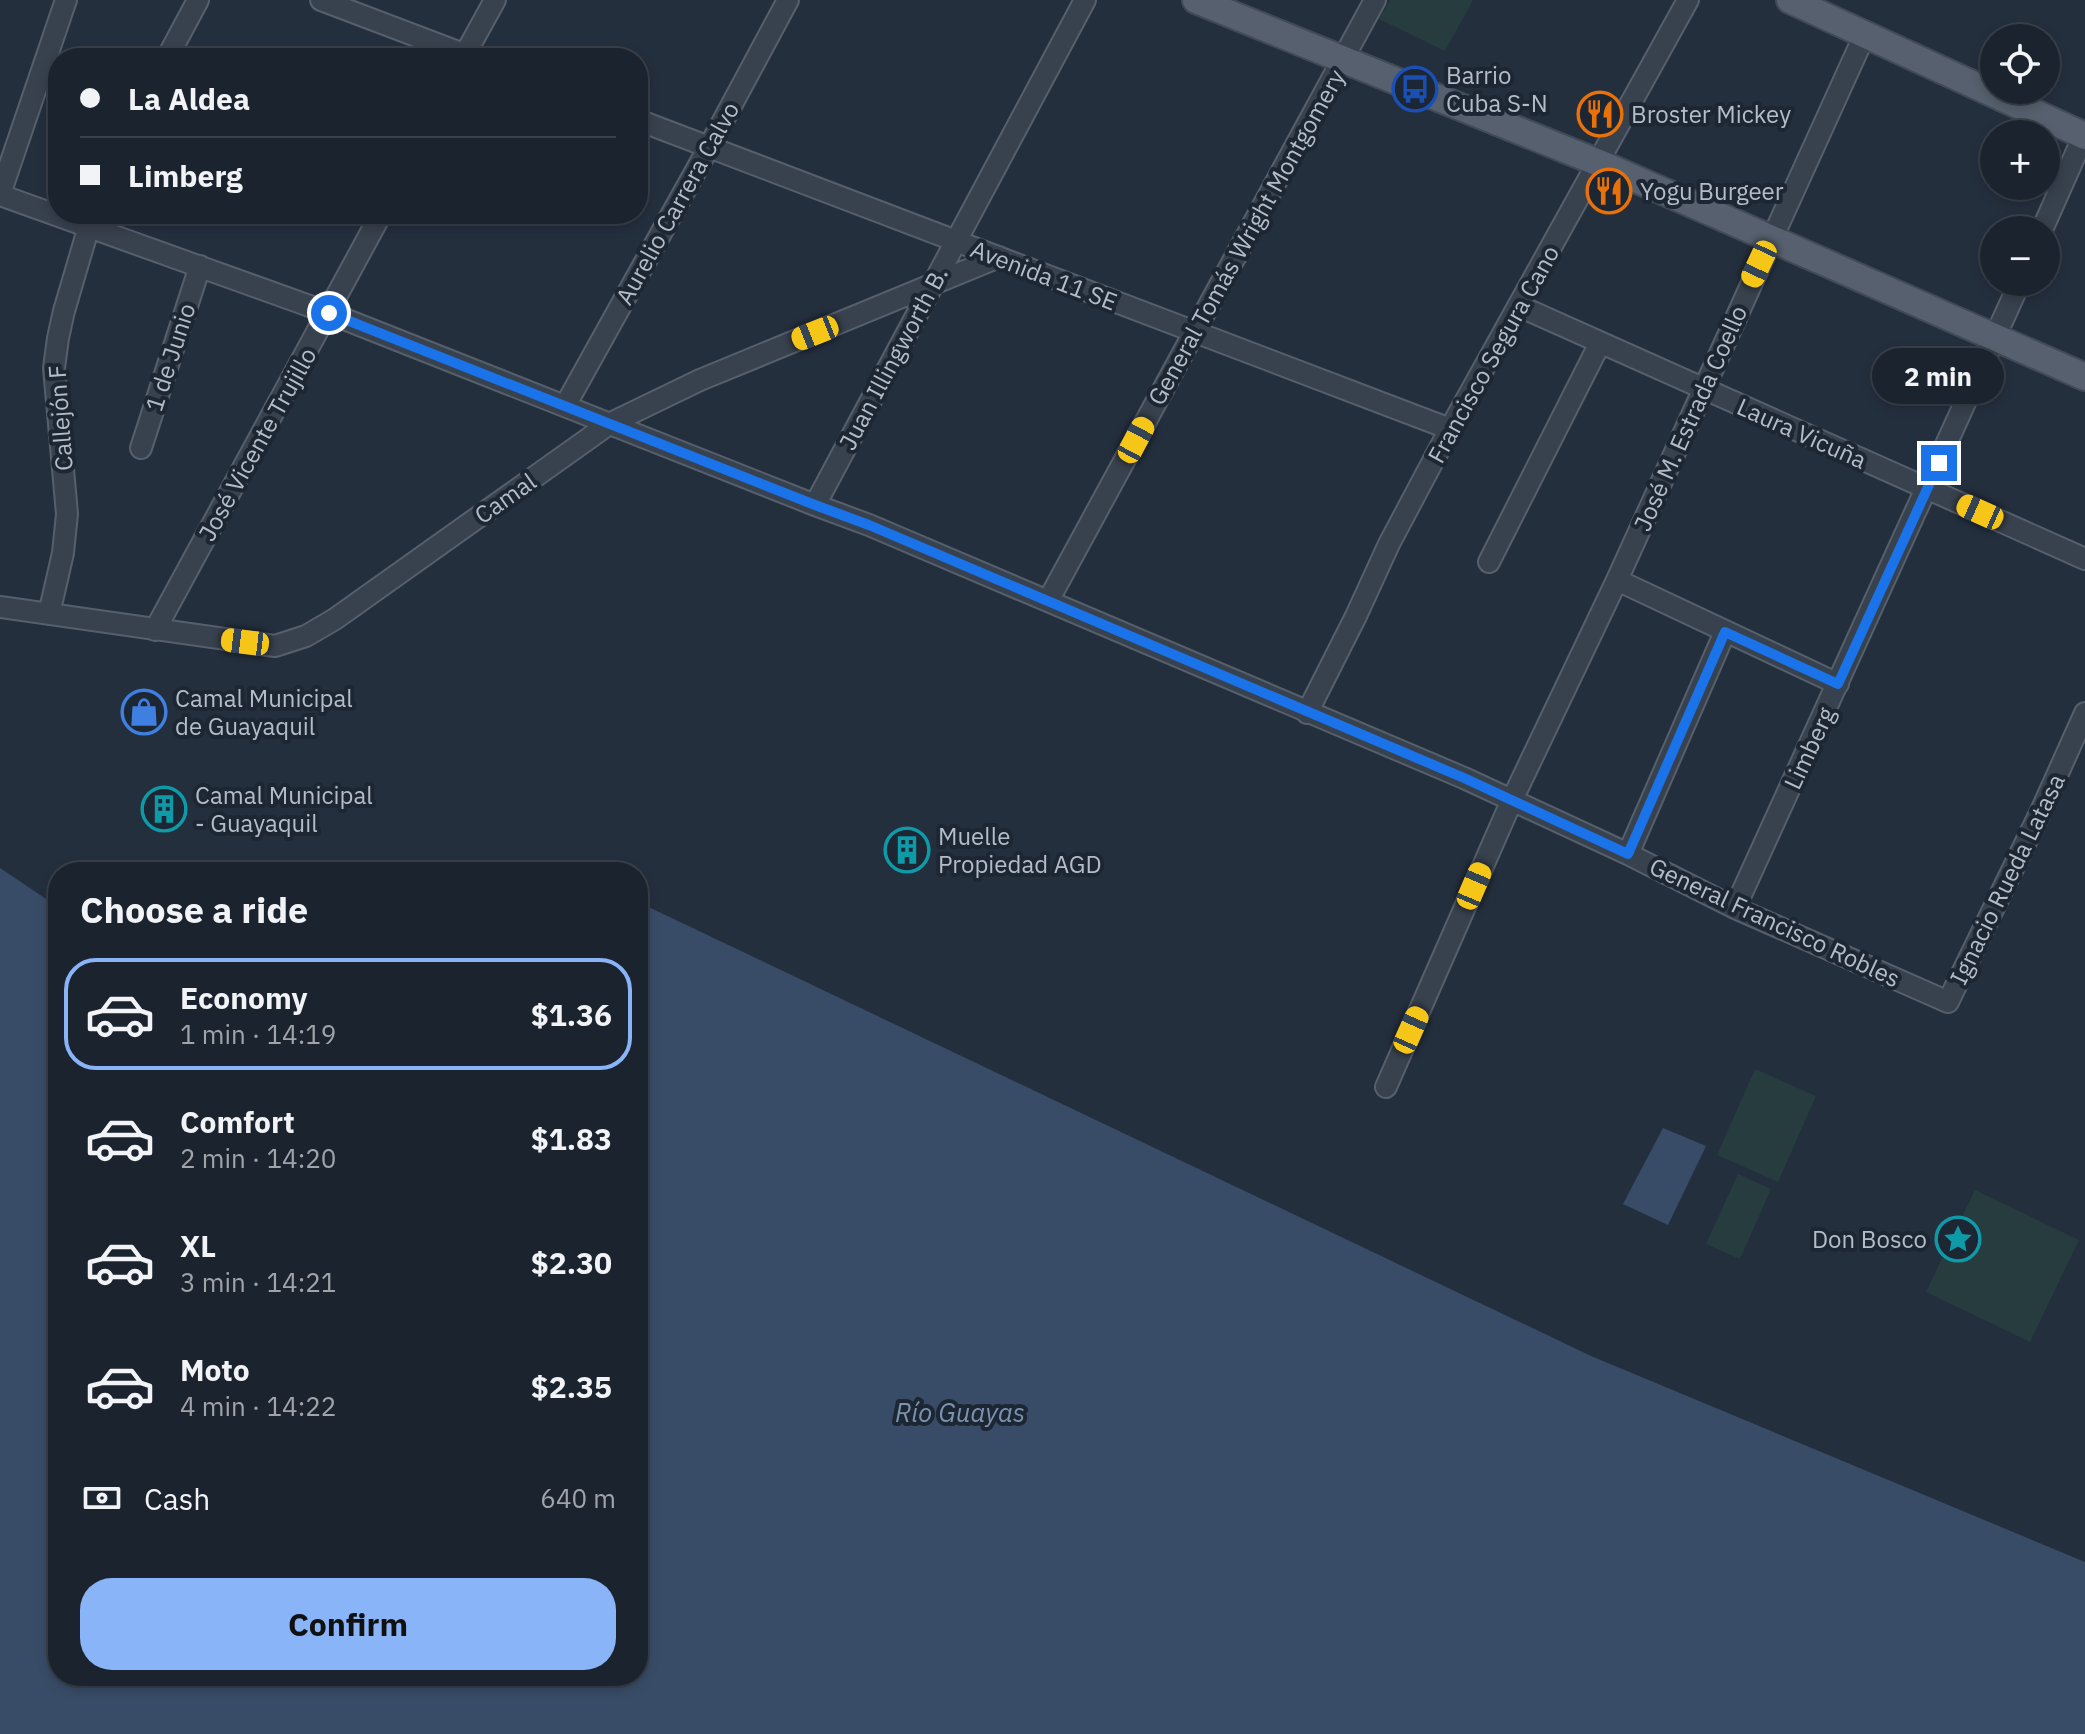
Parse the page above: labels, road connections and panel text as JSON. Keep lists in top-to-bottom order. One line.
{"streets":{"street":["Aurelio Carrera Calvo","General Tomás Wright Montgomery","Avenida 11 SE","Francisco Segura Cano","1 de Junio","Juan Illingworth B.","Callejón F","José M. Estrada Coello","Laura Vicuña","José Vicente Trujillo","Camal","Limberg","Ignacio Rueda Latasa","General Francisco Robles"]},"crossings":[["Aurelio Carrera Calvo","Avenida 11 SE"],["Aurelio Carrera Calvo","General Francisco Robles"],["General Tomás Wright Montgomery","Avenida 11 SE"],["General Tomás Wright Montgomery","General Francisco Robles"],["Avenida 11 SE","Francisco Segura Cano"],["Avenida 11 SE","Juan Illingworth B."],["Avenida 11 SE","Camal"],["Francisco Segura Cano","Laura Vicuña"],["Francisco Segura Cano","General Francisco Robles"],["1 de Junio","General Francisco Robles"],["Juan Illingworth B.","Camal"],["Juan Illingworth B.","General Francisco Robles"],["Callejón F","Camal"],["José M. Estrada Coello","Laura Vicuña"],["José M. Estrada Coello","General Francisco Robles"],["Laura Vicuña","Limberg"],["José Vicente Trujillo","Camal"],["José Vicente Trujillo","General Francisco Robles"],["Camal","General Francisco Robles"],["Limberg","General Francisco Robles"],["Ignacio Rueda Latasa","General Francisco Robles"]],"water":["Río Guayas"],"places":{"bus stop":["Barrio Cuba S-N"],"restaurant":["Broster Mickey","Yogu Burgeer"],"shop":["Camal Municipal de Guayaquil"],"building":["Camal Municipal - Guayaquil","Muelle Propiedad AGD"],"place":["Don Bosco"]},"page":{"map_buttons":["+","−"],"banner":["La Aldea","Limberg"],"bubble":"2 min","heading":"Choose a ride","list":[{"name":"Economy","note":"1 min · 14:19","value":"$1.36"},{"name":"Comfort","note":"2 min · 14:20","value":"$1.83"},{"name":"XL","note":"3 min · 14:21","value":"$2.30"},{"name":"Moto","note":"4 min · 14:22","value":"$2.35"}],"pay":["Cash","640 m"],"buttons":"Confirm"}}
